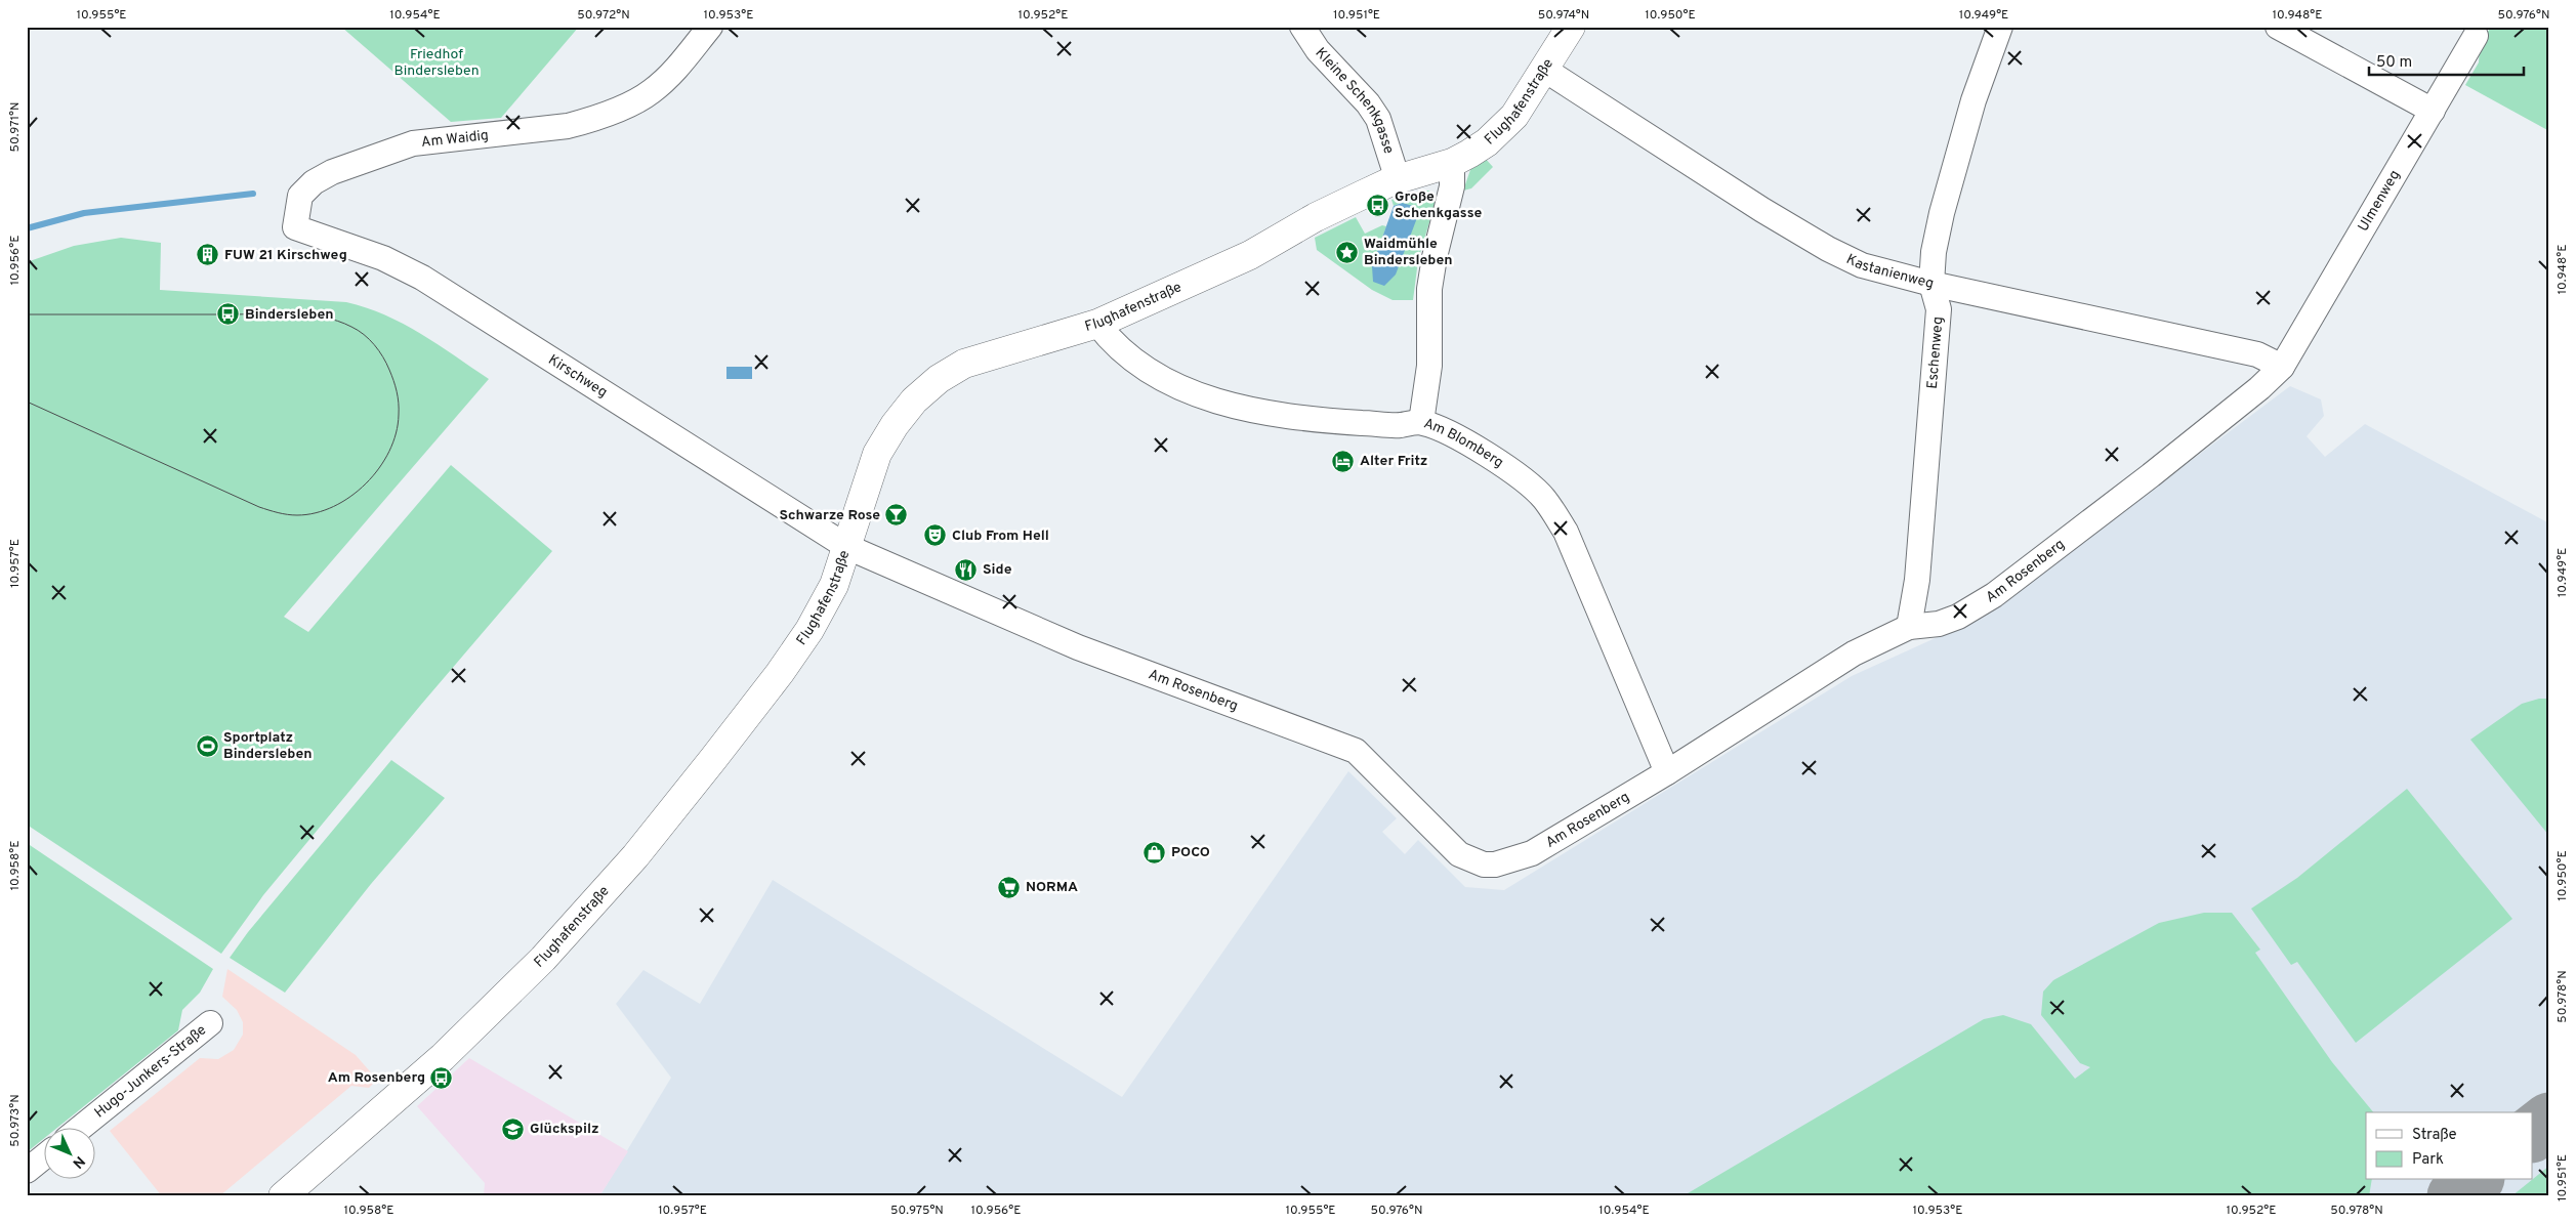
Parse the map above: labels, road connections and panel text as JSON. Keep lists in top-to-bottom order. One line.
{"streets":{"street":["Flughafenstraße","Kleine Schenkgasse","Am Waidig","Ulmenweg","Kastanienweg","Eschenweg","Kirschweg","Am Blomberg","Am Rosenberg","Hugo-Junkers-Straße"]},"crossings":[["Flughafenstraße","Kleine Schenkgasse"],["Flughafenstraße","Kastanienweg"],["Flughafenstraße","Kirschweg"],["Flughafenstraße","Am Blomberg"],["Flughafenstraße","Am Rosenberg"],["Am Waidig","Kirschweg"],["Ulmenweg","Kastanienweg"],["Ulmenweg","Am Rosenberg"],["Kastanienweg","Eschenweg"],["Kastanienweg","Am Rosenberg"],["Eschenweg","Am Rosenberg"],["Kirschweg","Am Rosenberg"],["Am Blomberg","Am Rosenberg"]],"parks":["Friedhof Bindersleben"],"places":{"bus stop":["Große Schenkgasse","Bindersleben","Am Rosenberg"],"place":["Waidmühle Bindersleben"],"building":["FUW 21 Kirschweg"],"hotel":["Alter Fritz"],"bar":["Schwarze Rose"],"theatre":["Club From Hell"],"restaurant":["Side"],"sports":["Sportplatz Bindersleben"],"shop":["POCO"],"supermarket":["NORMA"],"school or university":["Glückspilz"]},"legend":["Straße","Park"],"scale_bar":"50 m","north":"bottom right","coordinates":["10.955°E","10.954°E","50.972°N","10.953°E","10.952°E","10.951°E","50.974°N","10.950°E","10.949°E","10.948°E","50.976°N","50.971°N","10.956°E","10.957°E","10.958°E","50.978°N","50.973°N","50.975°N"]}
